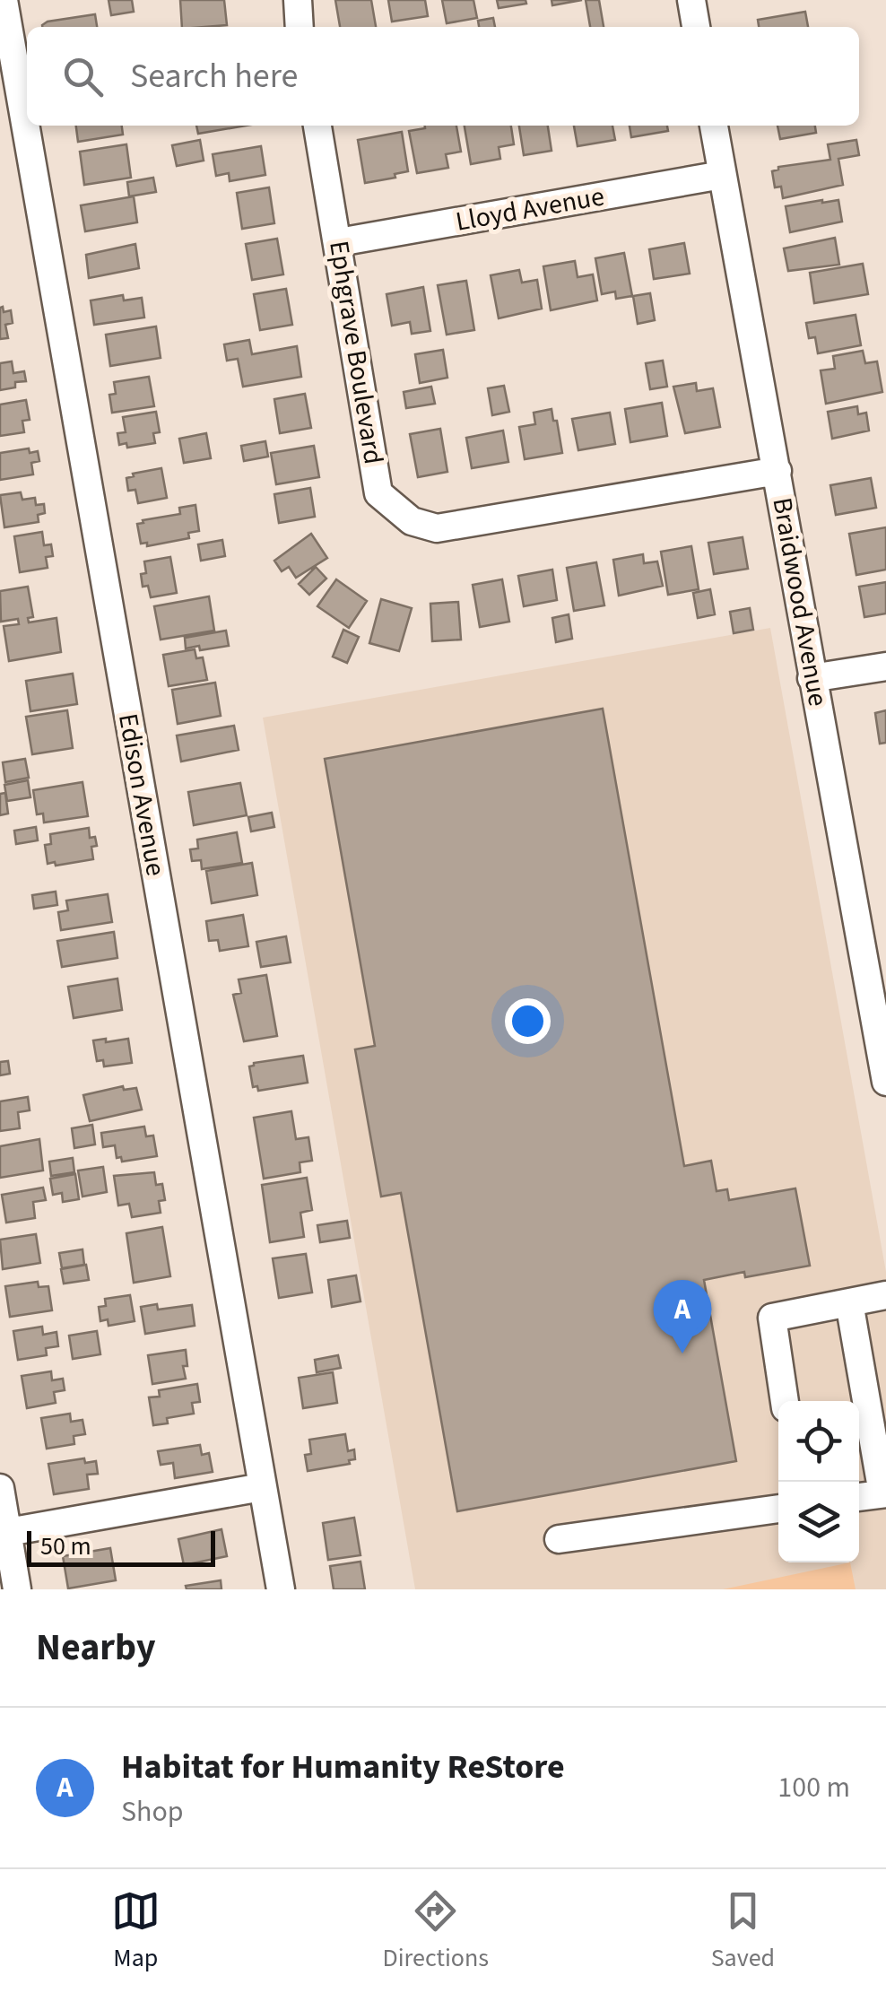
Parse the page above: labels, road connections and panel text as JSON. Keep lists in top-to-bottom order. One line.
{"streets":{"street":["Lloyd Avenue","Ephgrave Boulevard","Braidwood Avenue","Edison Avenue"]},"crossings":[["Lloyd Avenue","Ephgrave Boulevard"],["Lloyd Avenue","Braidwood Avenue"],["Ephgrave Boulevard","Braidwood Avenue"]],"scale_bar":"50 m","page":{"search":"Search here","pins":"A","scale":"50 m","heading":"Nearby","list":[{"mark":"A","name":"Habitat for Humanity ReStore","note":"Shop","value":"100 m"}],"nav":["Map","Directions","Saved"]}}
